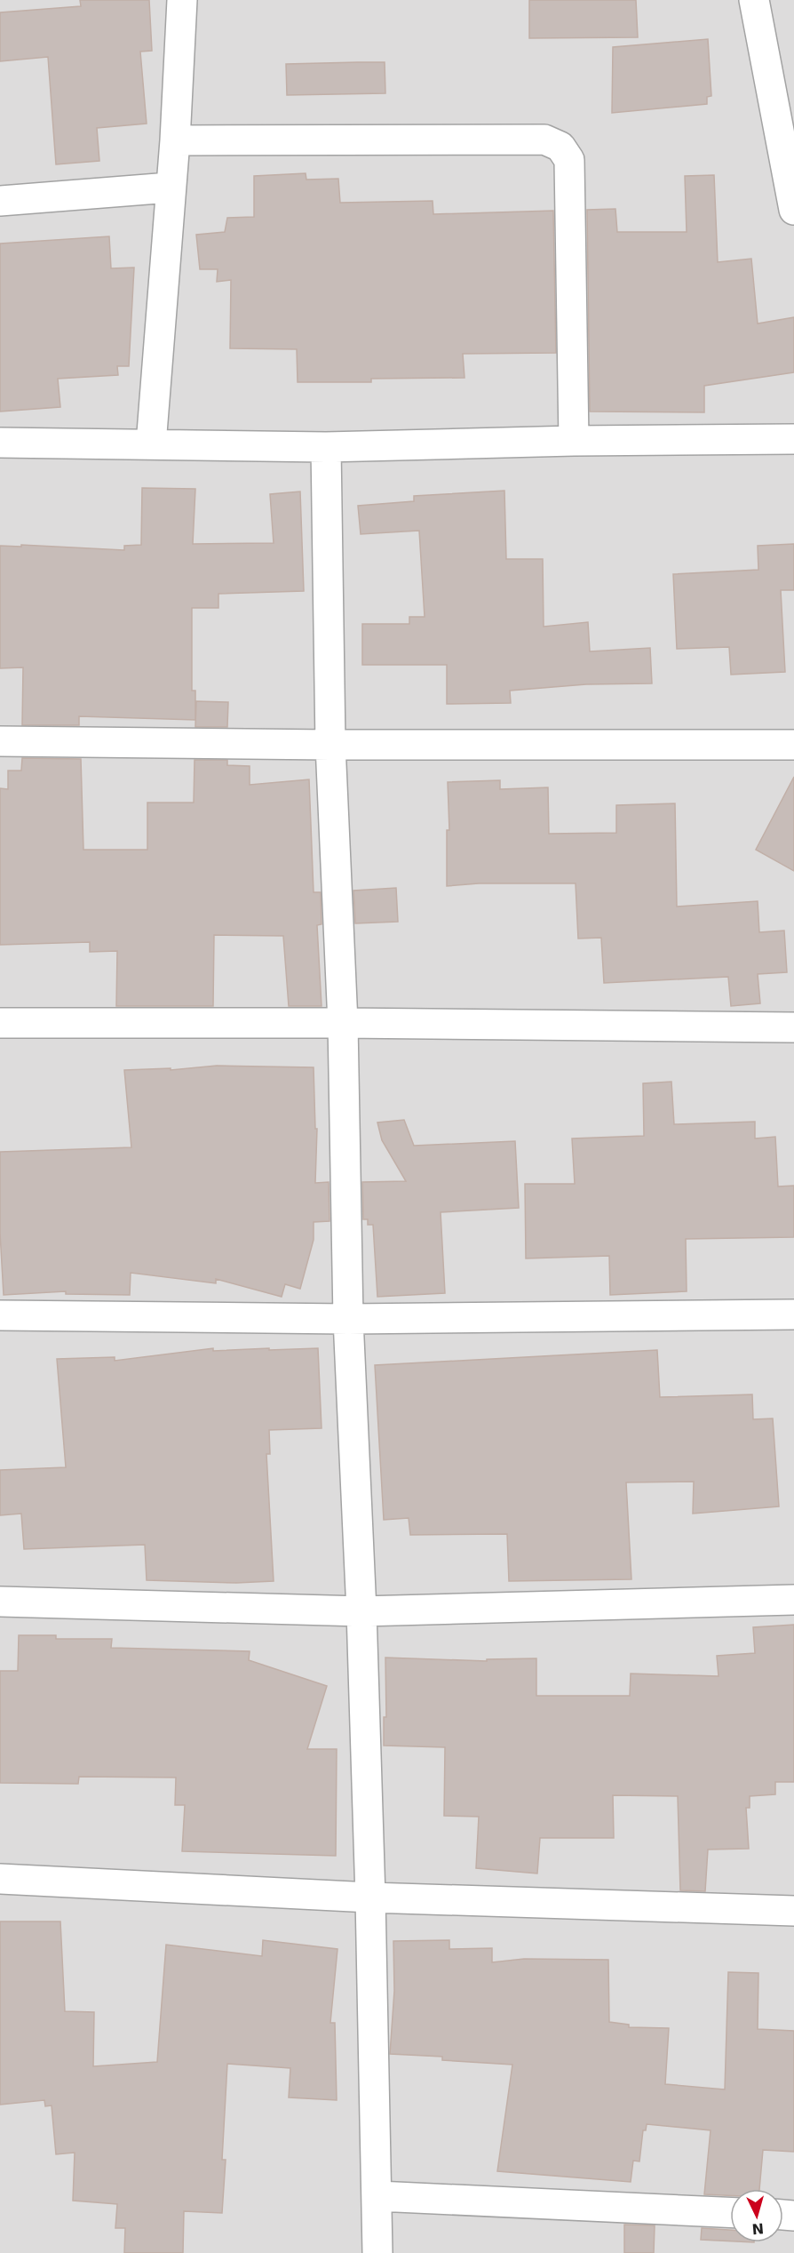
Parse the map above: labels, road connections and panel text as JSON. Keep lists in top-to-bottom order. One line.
{"north":"bottom"}
